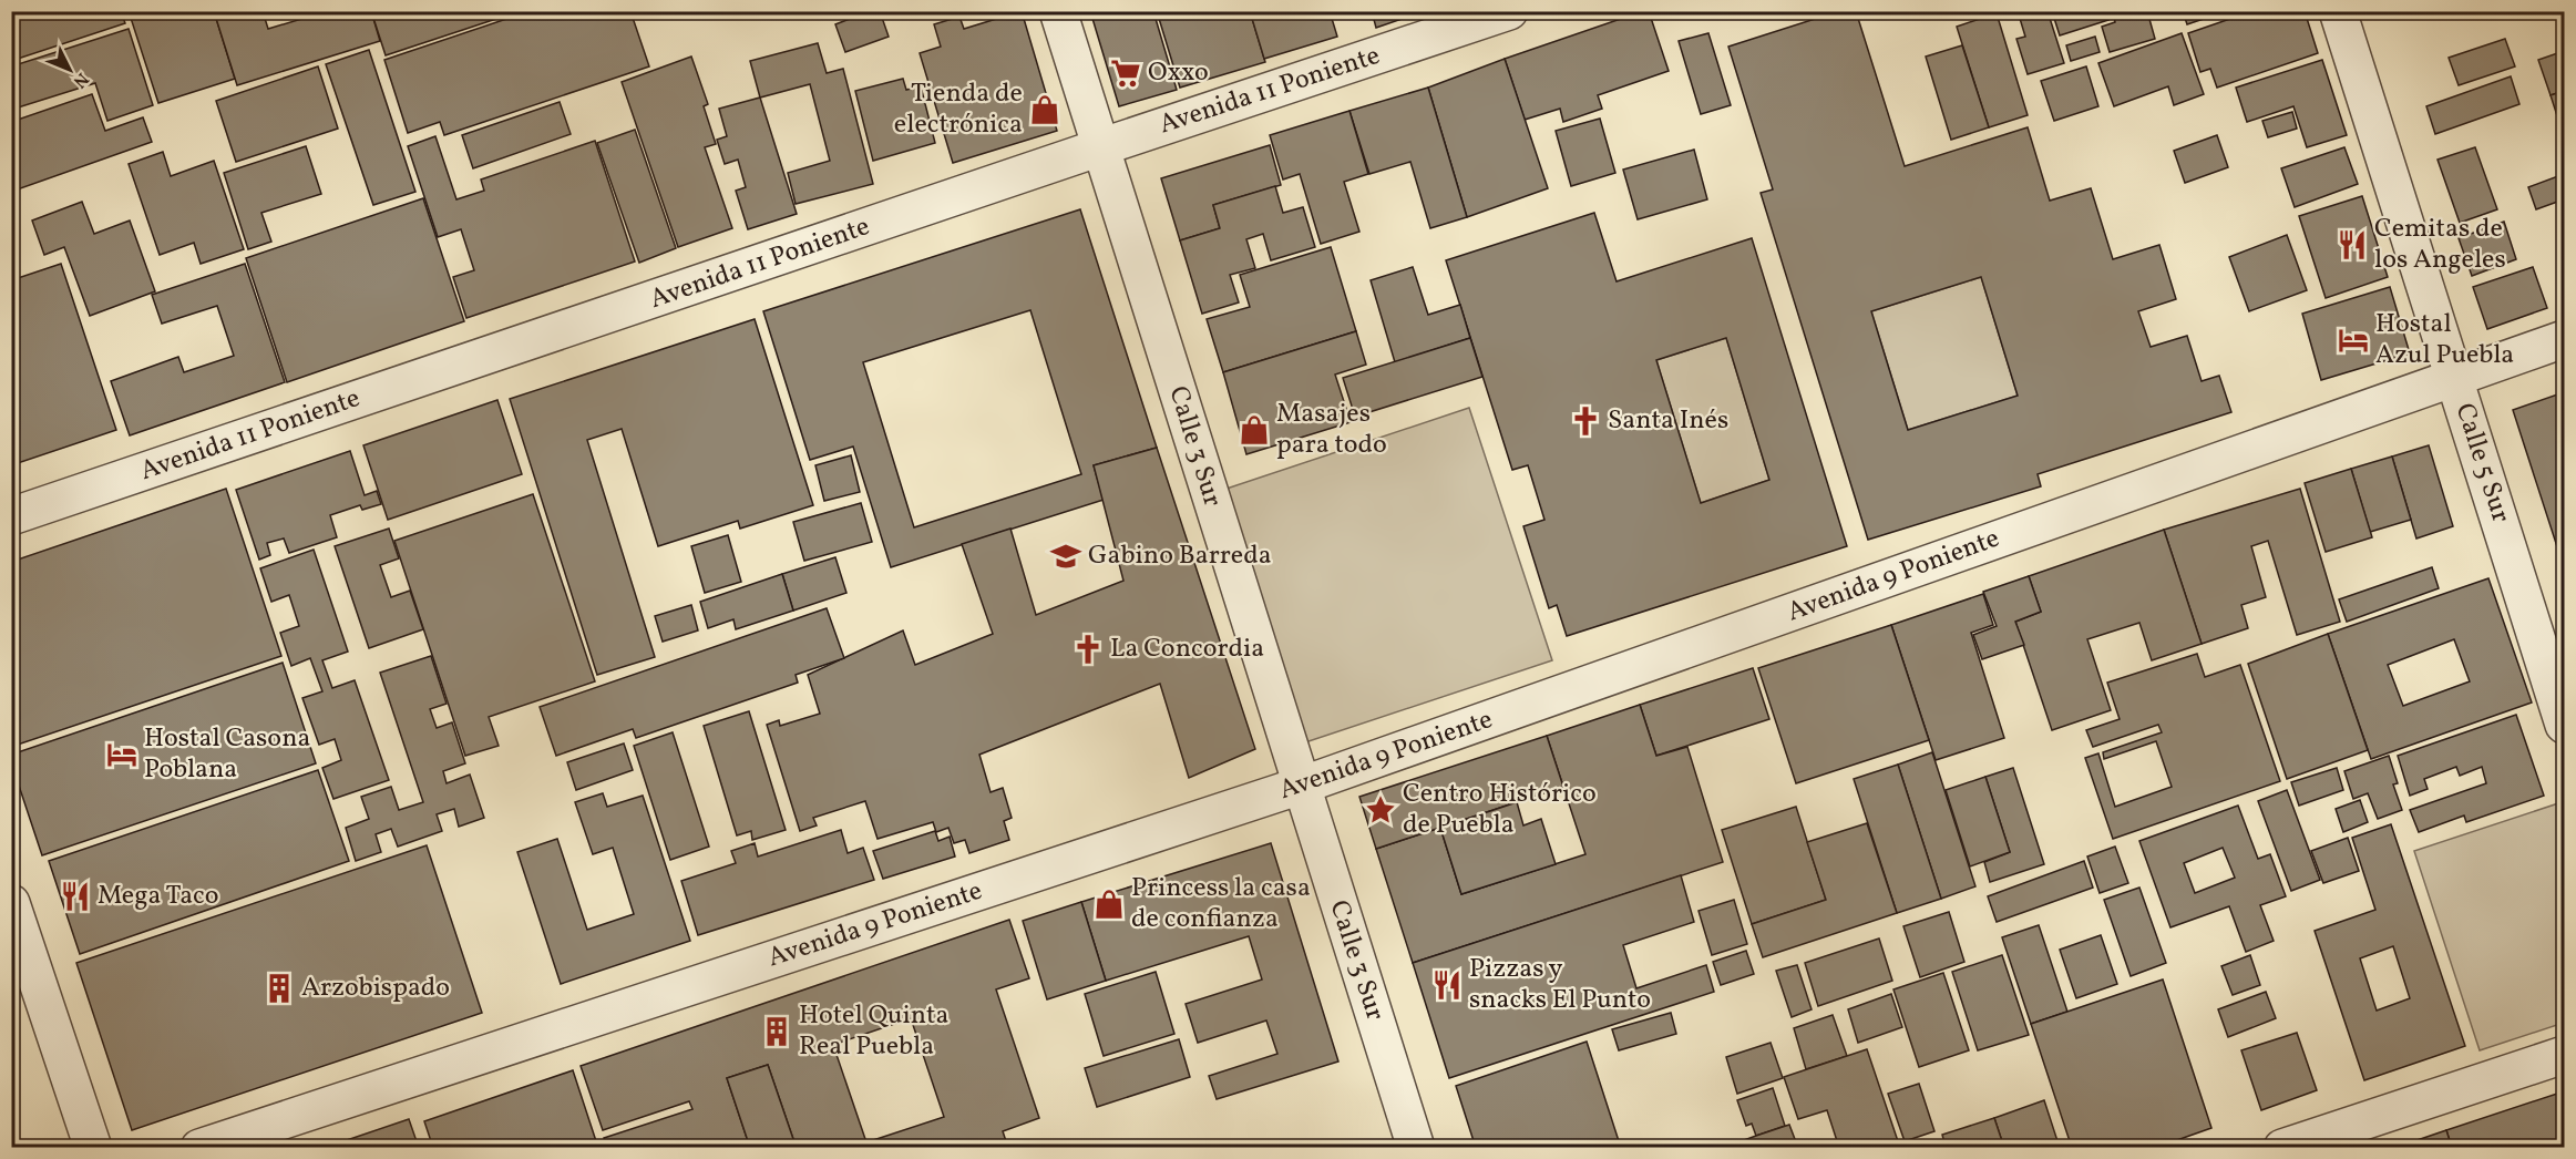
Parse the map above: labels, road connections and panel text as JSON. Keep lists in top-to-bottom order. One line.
{"streets":{"street":["Avenida 11 Poniente","Calle 3 Sur","Calle 5 Sur","Avenida 9 Poniente"]},"crossings":[["Avenida 11 Poniente","Calle 3 Sur"],["Calle 3 Sur","Avenida 9 Poniente"],["Calle 5 Sur","Avenida 9 Poniente"]],"places":{"supermarket":["Oxxo"],"shop":["Tienda de electrónica","Masajes para todo","Princess la casa de confianza"],"restaurant":["Cemitas de los Angeles","Mega Taco","Pizzas y snacks El Punto"],"hotel":["Hostal Azul Puebla","Hostal Casona Poblana"],"church":["Santa Inés","La Concordia"],"school or university":["Gabino Barreda"],"place":["Centro Histórico de Puebla"],"building":["Arzobispado","Hotel Quinta Real Puebla"]},"north":"bottom right"}
